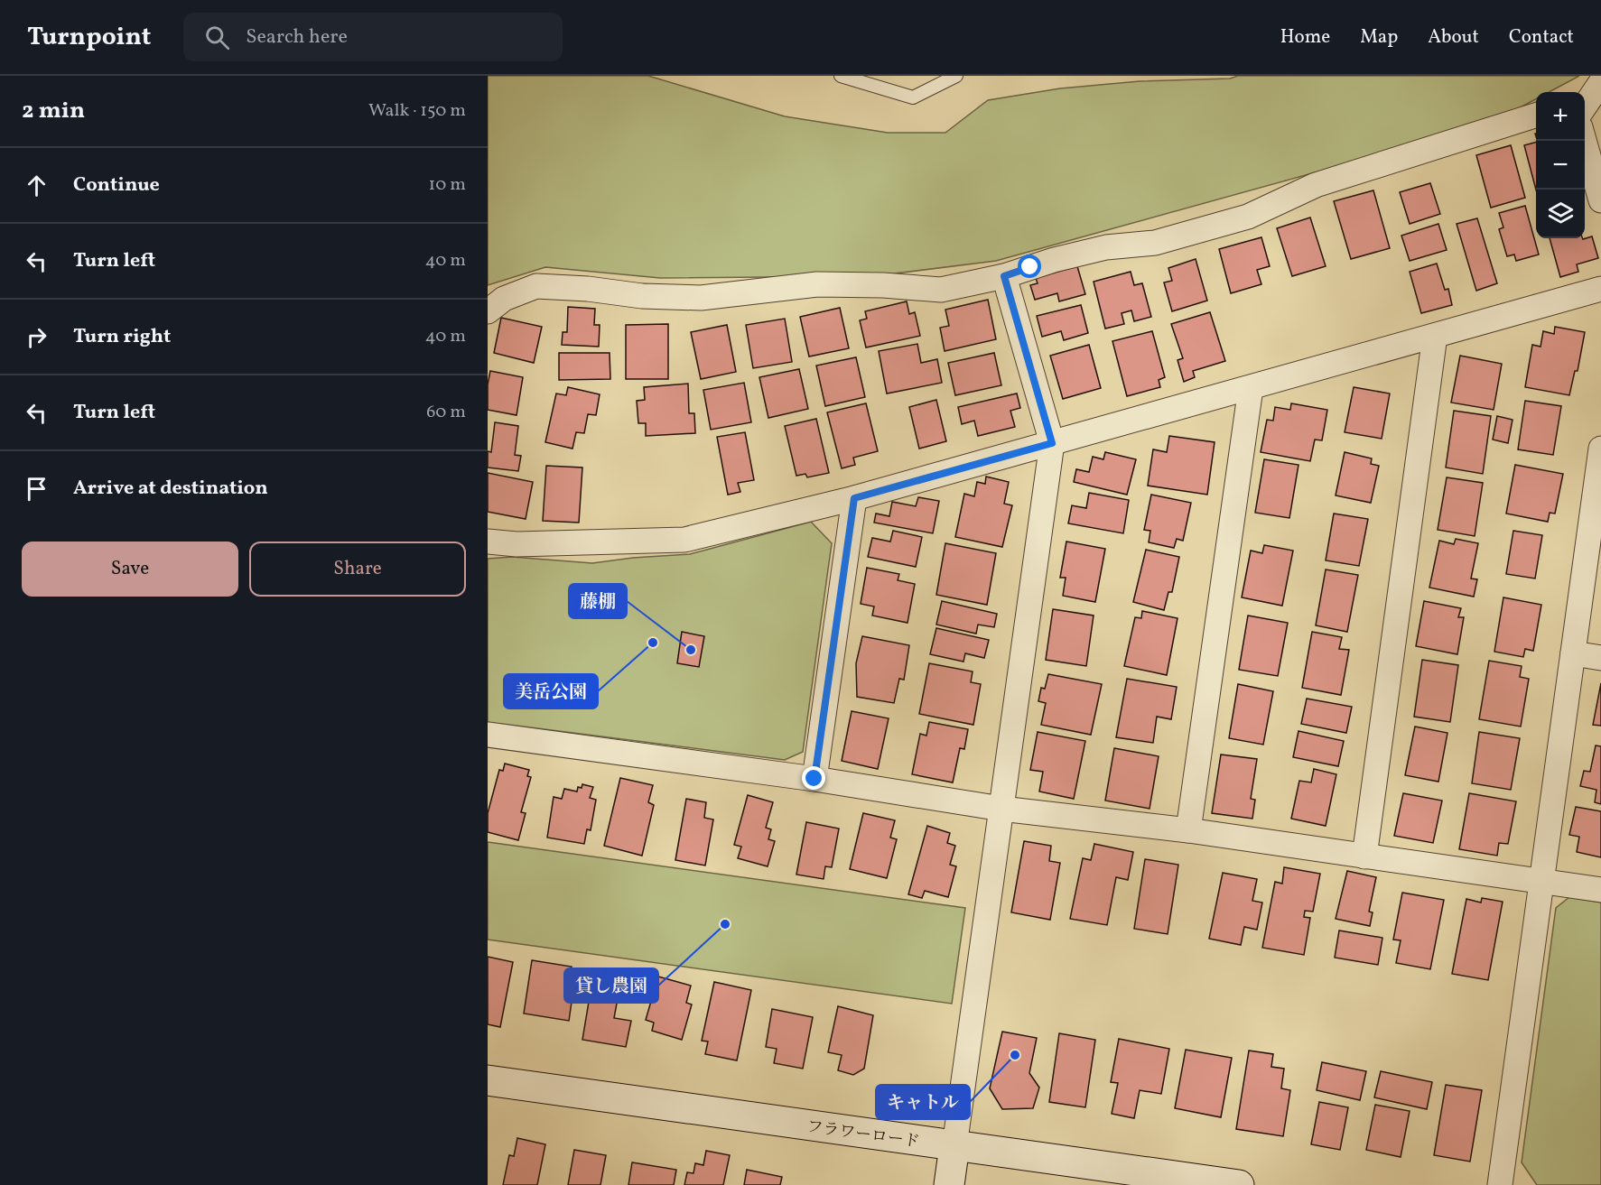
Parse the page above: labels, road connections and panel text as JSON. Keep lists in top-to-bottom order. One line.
{"streets":{"street":["フラワーロード"]},"places":["美岳公園","藤棚","貸し農園","キャトル"],"page":{"header":"Turnpoint","search":"Search here","nav":["Home","Map","About","Contact"],"heading":["2 min","Walk · 150 m"],"map_buttons":["+","−"],"list":[["Continue","10 m"],["Turn left","40 m"],["Turn right","40 m"],["Turn left","60 m"],"Arrive at destination"],"buttons":["Save","Share"]}}
